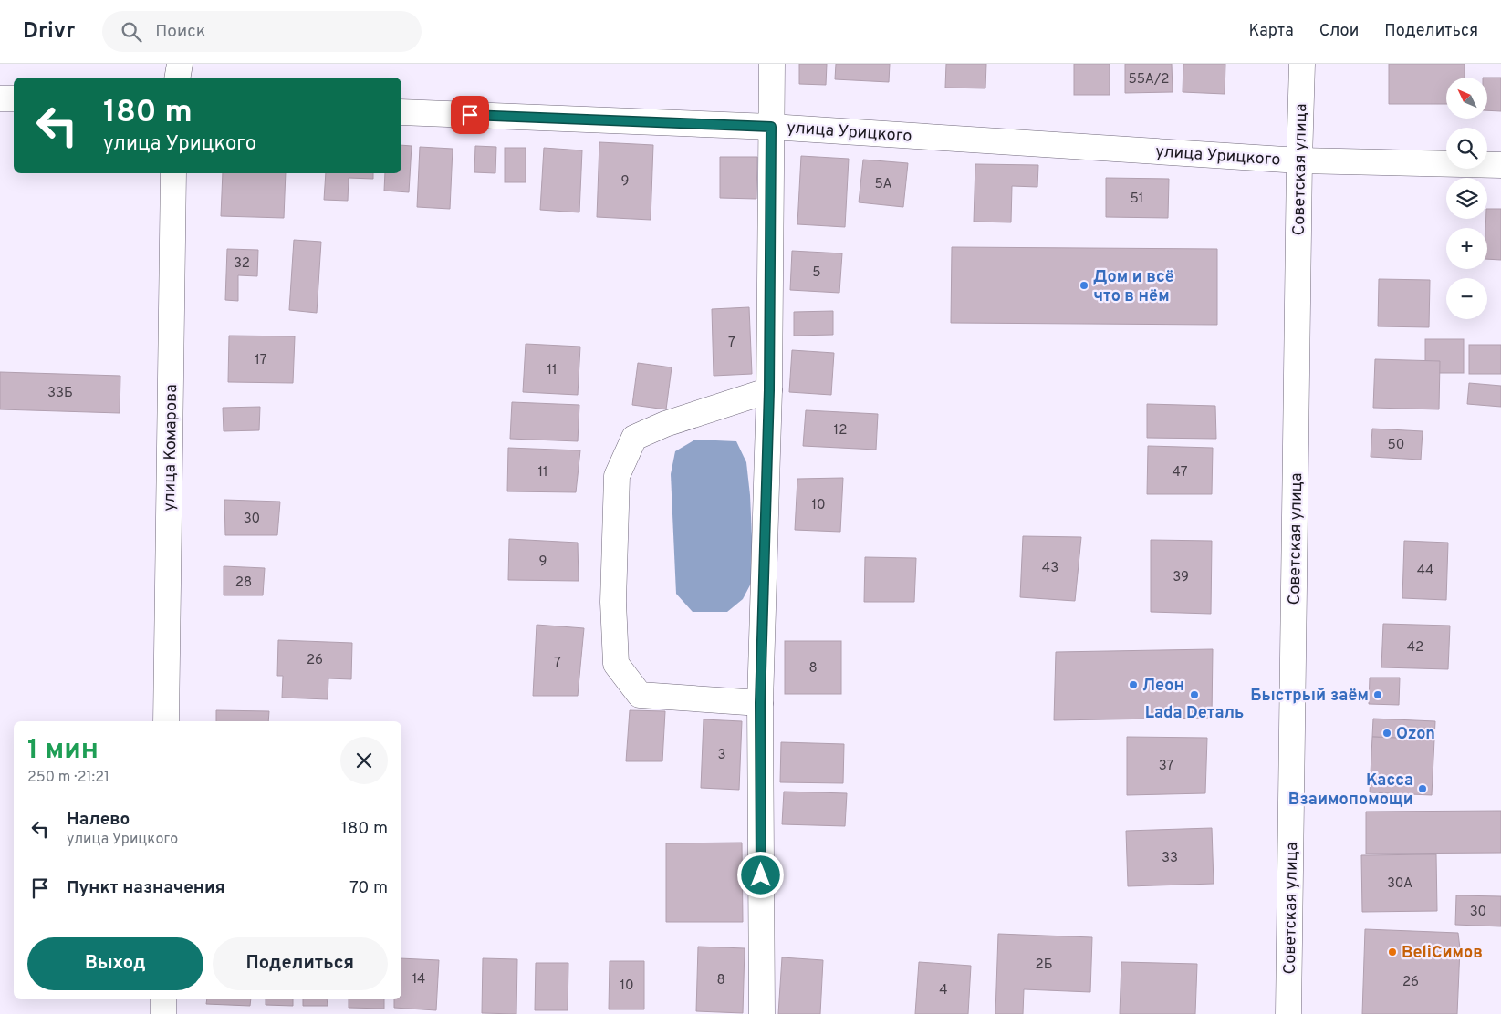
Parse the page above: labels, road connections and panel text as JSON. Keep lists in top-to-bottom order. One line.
{"streets":{"street":["улица Урицкого","Советская улица","улица Комарова"]},"crossings":[["улица Урицкого","Советская улица"]],"places":["Дом и всё что в нём","Леон","Lada Dеталь","Быстрый заём","Ozon","Касса Взаимопомощи","BeliСимов"],"house_numbers":["55А/2","9","5А","51","32","5","7","17","11","33Б","12","50","11","47","10","30","9","43","44","39","28","42","26","7","8","3","37","33","30А","30","2Б","14","8","26","10","4"],"north":"top left","page":{"header":"Drivr","search":"Поиск","nav":["Карта","Слои","Поделиться"],"map_buttons":["+","−"],"turn":["180 m","улица Урицкого"],"heading":["1 мин","250 m · 21:21"],"list":[{"name":"Налево","note":"улица Урицкого","value":"180 m"},{"name":"Пункт назначения","value":"70 m"}],"buttons":["Выход","Поделиться"]}}
